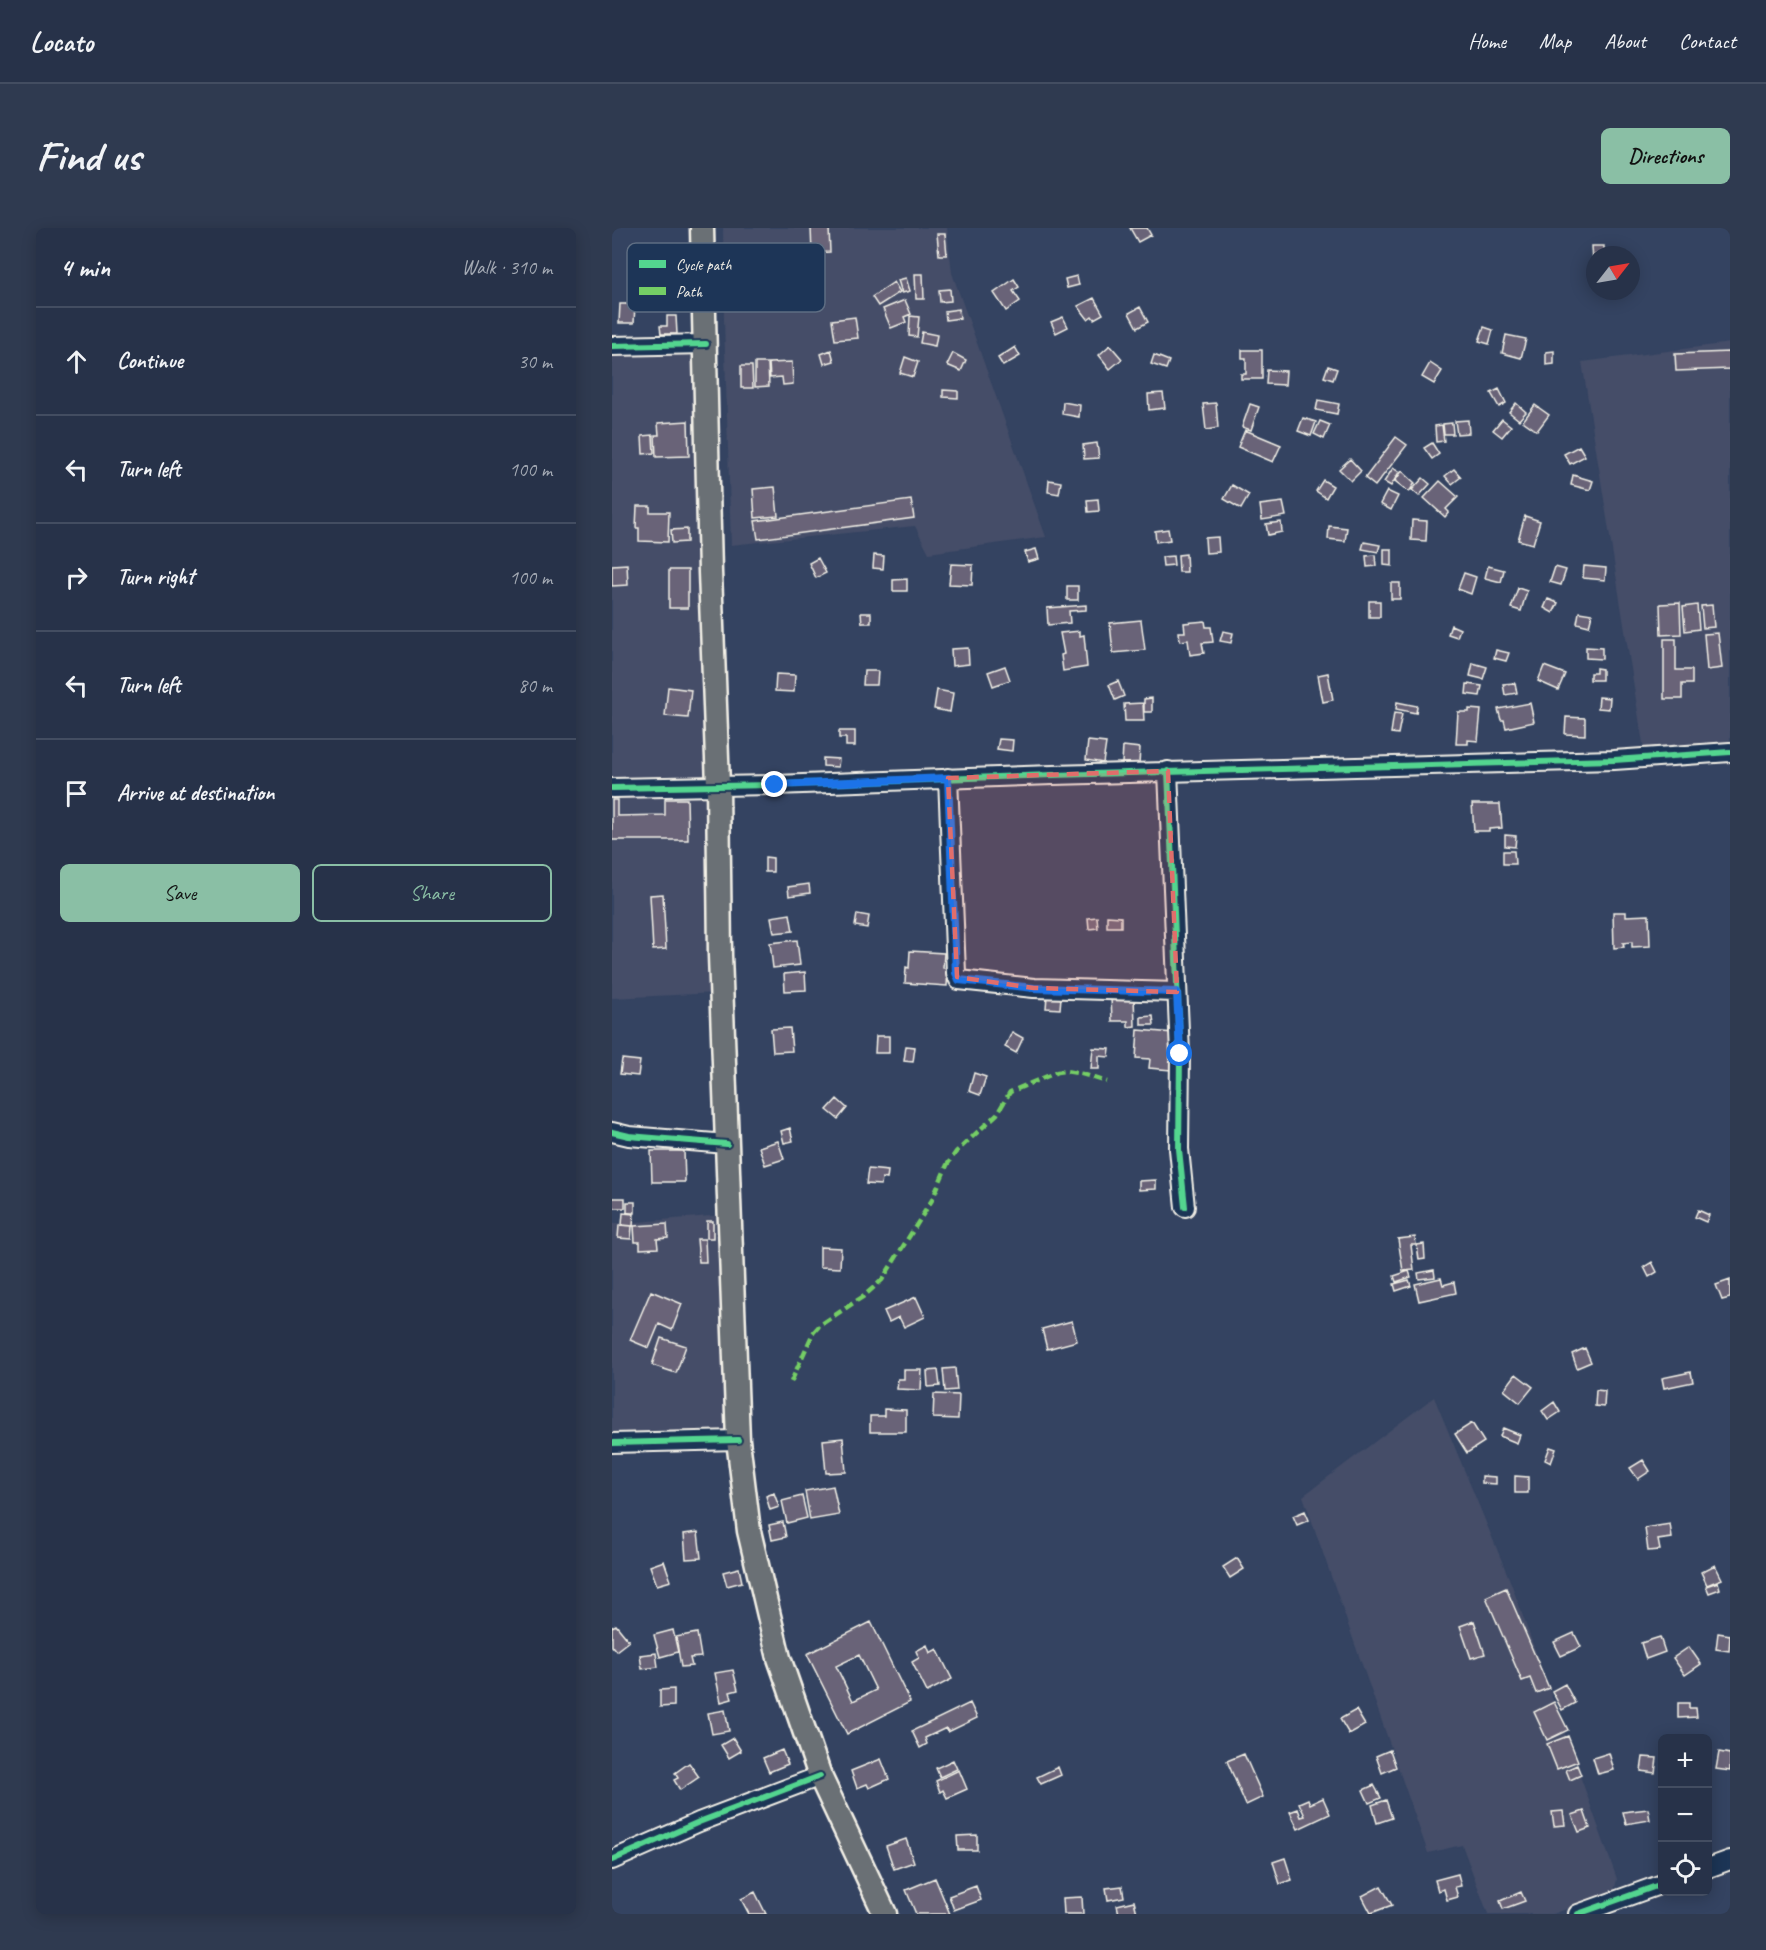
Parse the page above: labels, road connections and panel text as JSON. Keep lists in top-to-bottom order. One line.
{"legend":["Cycle path","Path"],"north":"top right","page":{"header":"Locato","nav":["Home","Map","About","Contact"],"buttons":["Directions",["Save","Share"]],"title":"Find us","heading":["4 min","Walk · 310 m"],"list":[["Continue","30 m"],["Turn left","100 m"],["Turn right","100 m"],["Turn left","80 m"],"Arrive at destination"],"map_buttons":["+","−"]}}
